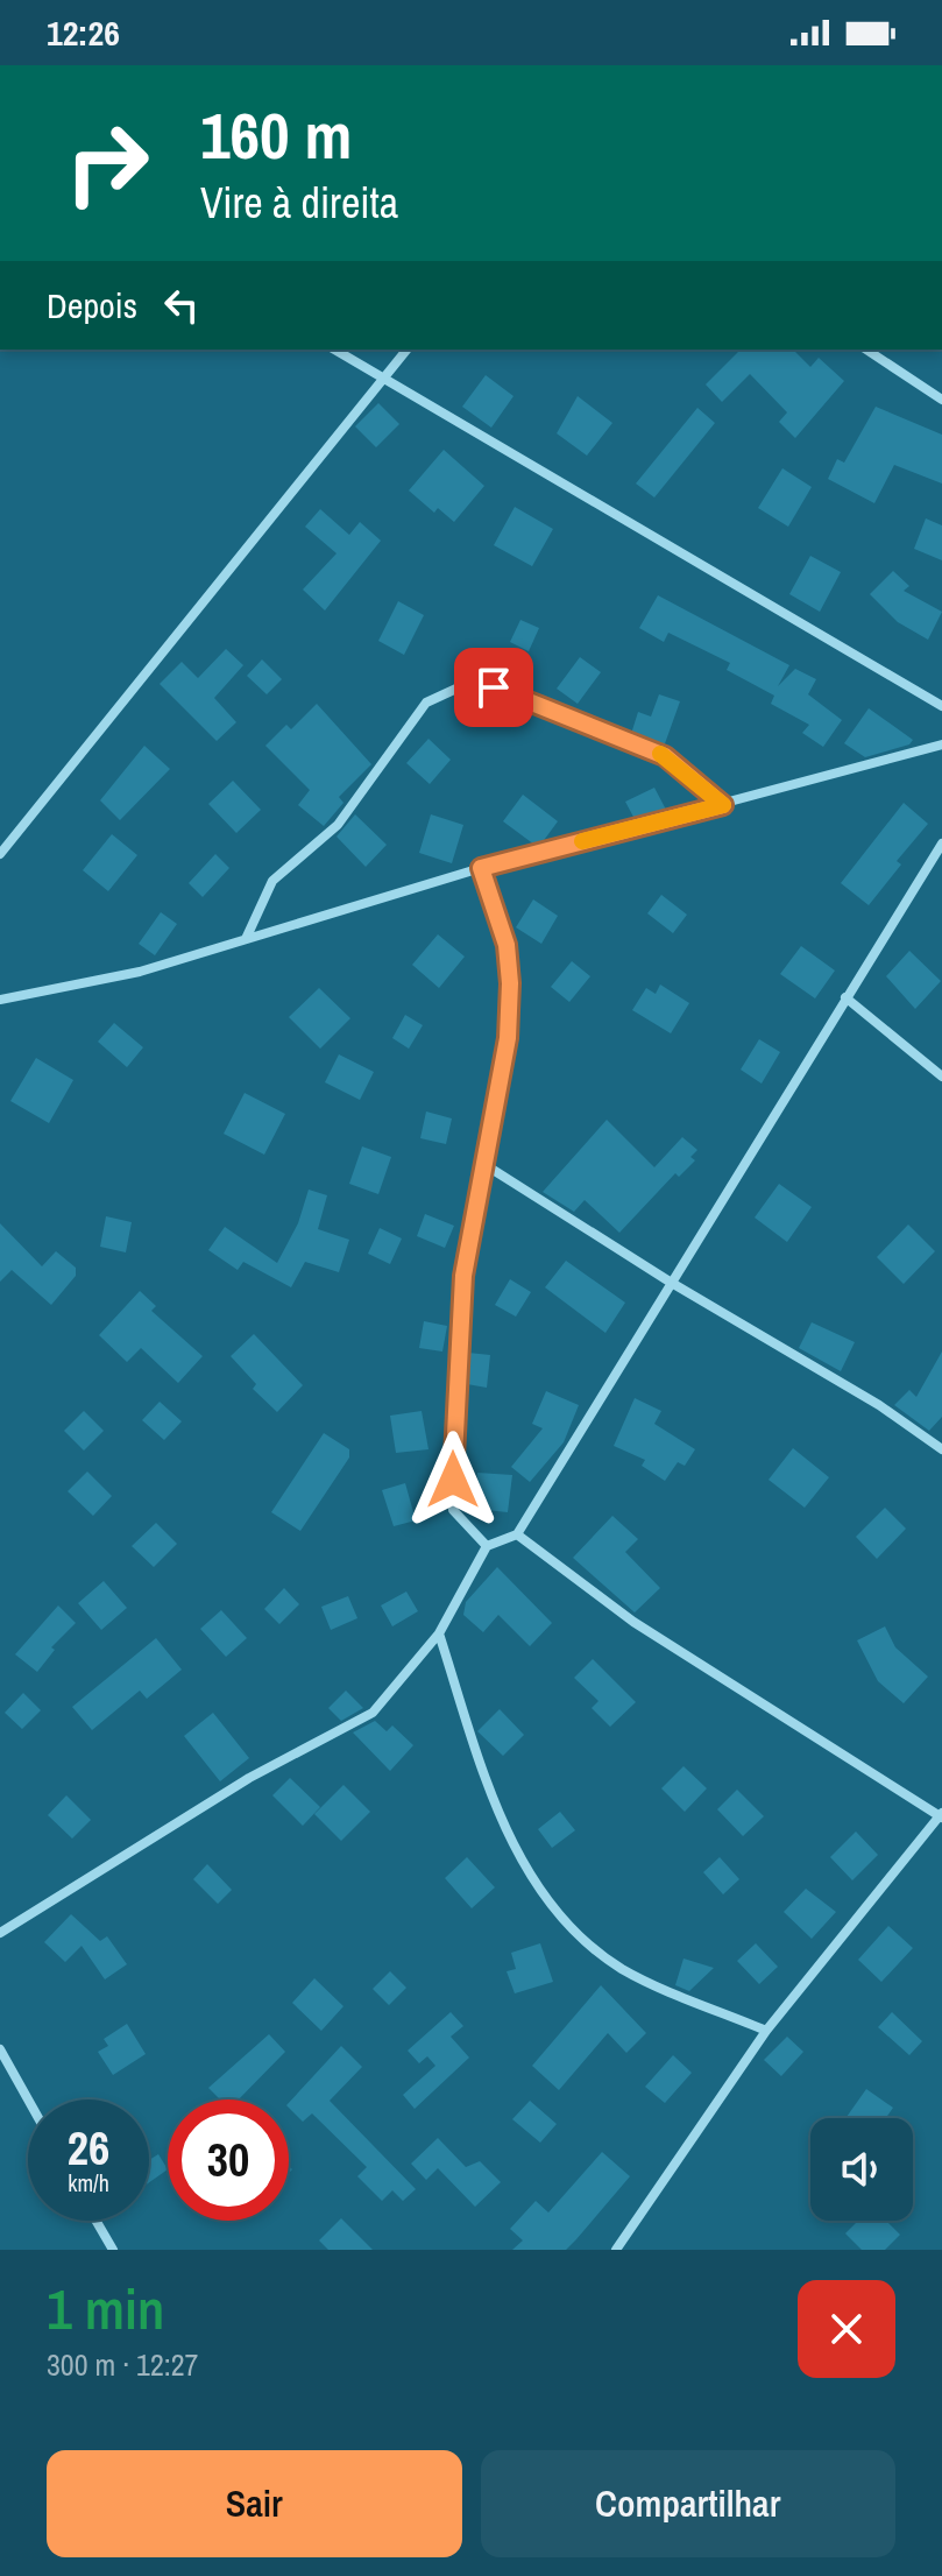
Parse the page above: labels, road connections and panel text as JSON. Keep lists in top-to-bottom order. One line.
{"page":{"status":"12:26","turn":["160 m","Vire à direita"],"then":"Depois","speed":"26 km/h","limit":"30","heading":["1 min","300 m · 12:27"],"buttons":["Sair","Compartilhar"]}}
